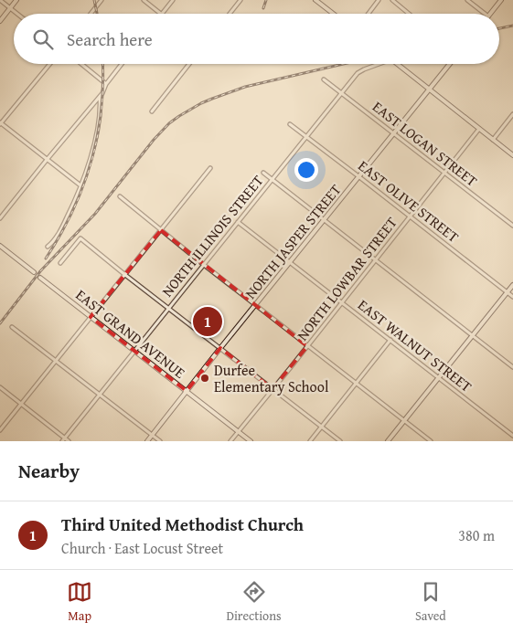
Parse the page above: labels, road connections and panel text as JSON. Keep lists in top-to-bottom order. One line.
{"streets":{"street":["EAST LOGAN STREET","EAST OLIVE STREET","NORTH ILLINOIS STREET","NORTH JASPER STREET","NORTH LOWBAR STREET","EAST GRAND AVENUE","EAST WALNUT STREET"]},"crossings":[["EAST LOGAN STREET","NORTH ILLINOIS STREET"],["EAST LOGAN STREET","NORTH JASPER STREET"],["EAST LOGAN STREET","NORTH LOWBAR STREET"],["EAST OLIVE STREET","NORTH ILLINOIS STREET"],["EAST OLIVE STREET","NORTH JASPER STREET"],["EAST OLIVE STREET","NORTH LOWBAR STREET"],["NORTH ILLINOIS STREET","EAST GRAND AVENUE"],["NORTH ILLINOIS STREET","EAST WALNUT STREET"],["NORTH JASPER STREET","EAST GRAND AVENUE"],["NORTH JASPER STREET","EAST WALNUT STREET"],["NORTH LOWBAR STREET","EAST GRAND AVENUE"],["NORTH LOWBAR STREET","EAST WALNUT STREET"]],"places":["Durfee Elementary School"],"page":{"search":"Search here","pins":"1","heading":"Nearby","list":[{"mark":"1","name":"Third United Methodist Church","note":"Church · East Locust Street","value":"380 m"}],"nav":["Map","Directions","Saved"]}}
